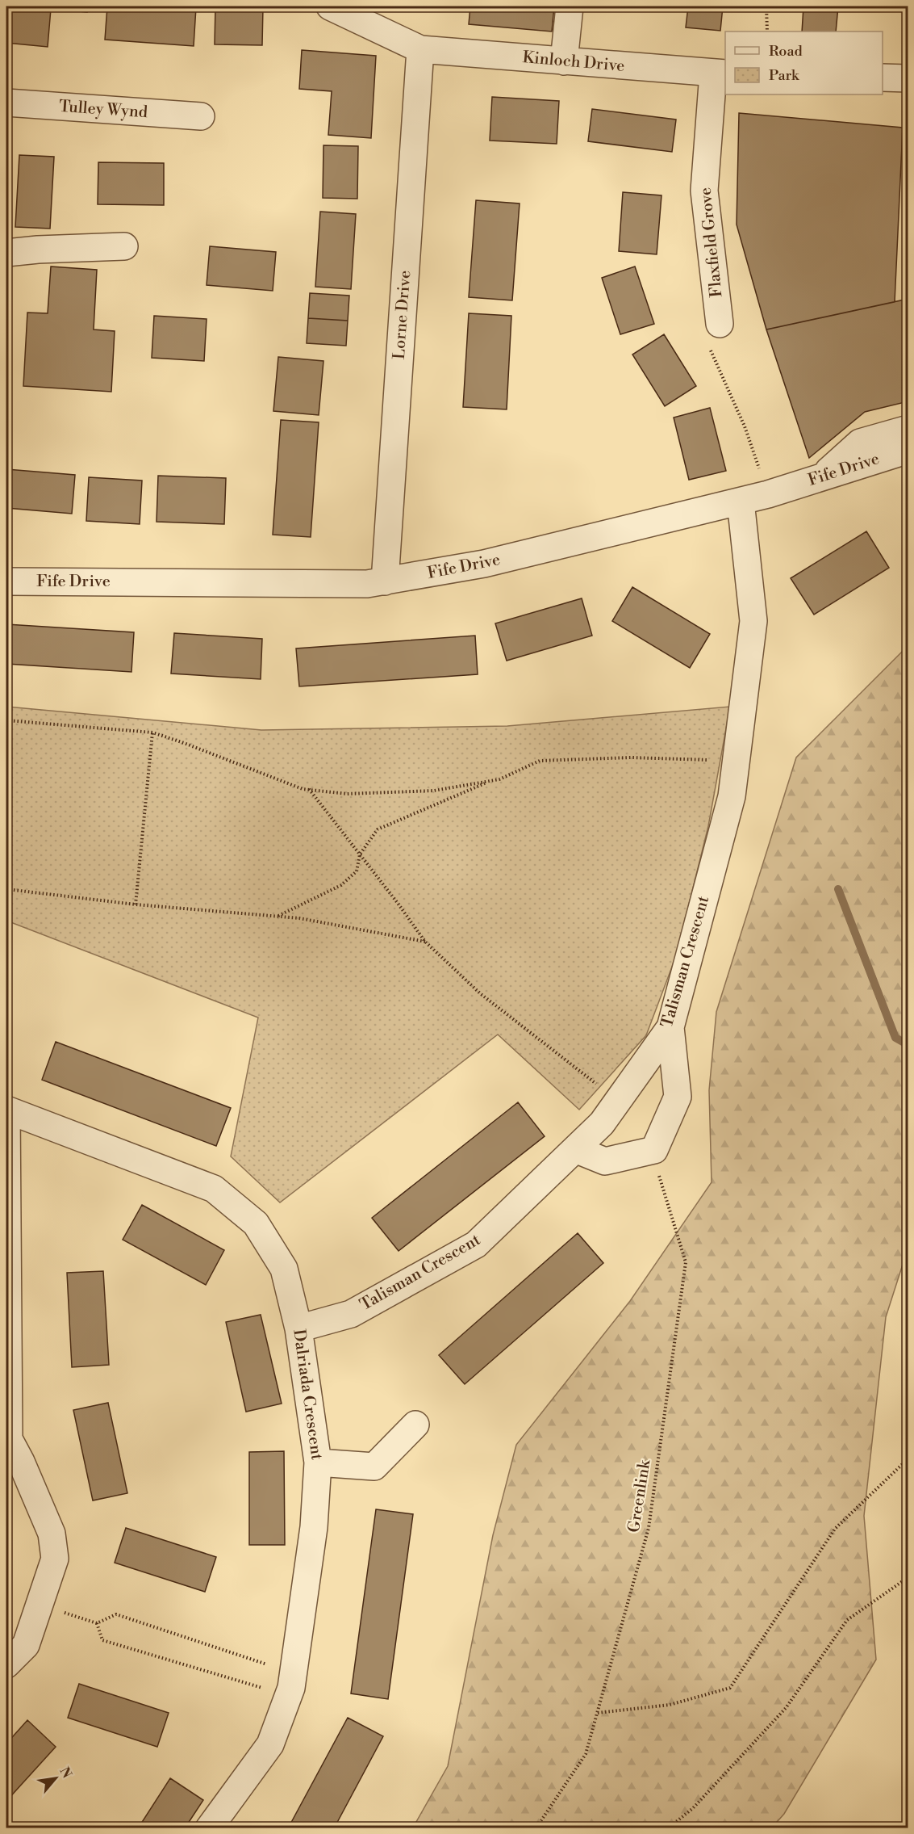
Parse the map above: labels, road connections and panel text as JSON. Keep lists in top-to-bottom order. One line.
{"streets":{"street":["Kinloch Drive","Tulley Wynd","Flaxfield Grove","Lorne Drive","Fife Drive","Talisman Crescent","Dalriada Crescent"],"path":["Greenlink"]},"crossings":[["Kinloch Drive","Flaxfield Grove"],["Kinloch Drive","Lorne Drive"],["Lorne Drive","Fife Drive"],["Fife Drive","Talisman Crescent"],["Talisman Crescent","Dalriada Crescent"]],"legend":["Road","Park"],"north":"top right"}
